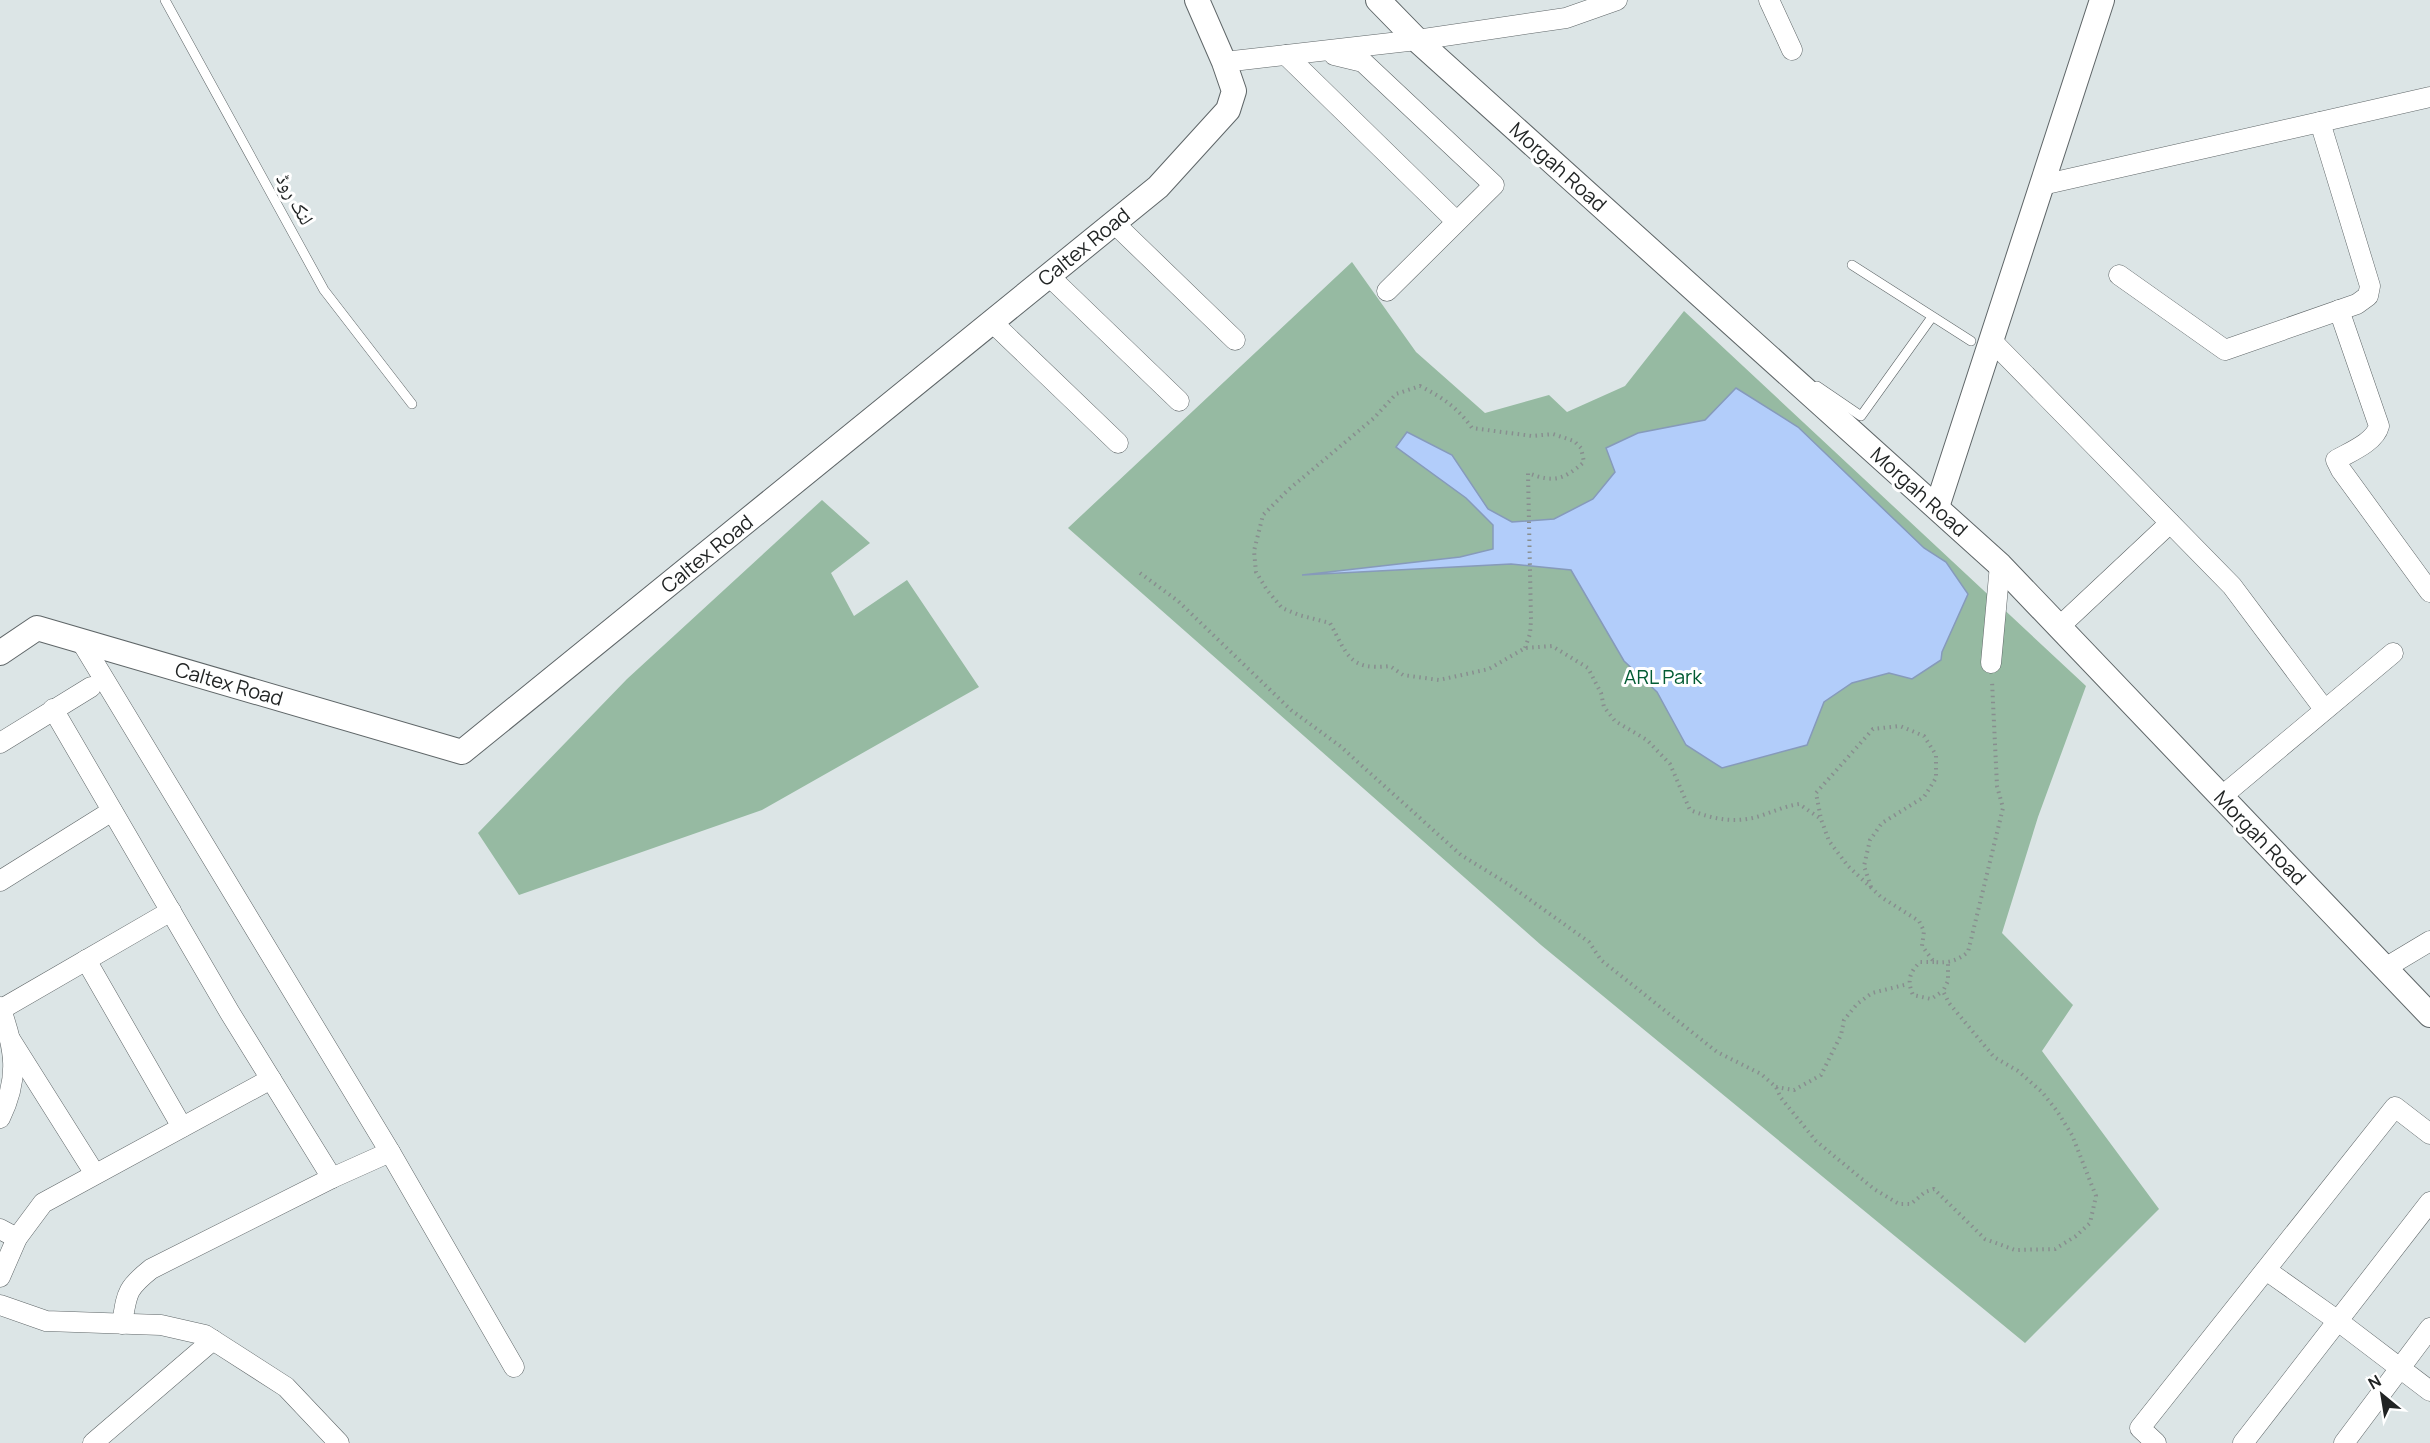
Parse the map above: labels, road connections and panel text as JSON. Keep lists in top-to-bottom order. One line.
{"streets":{"street":["Morgah Road","Caltex Road"],"lane":["لنک روڈ"]},"parks":["ARL Park"],"north":"top left"}
